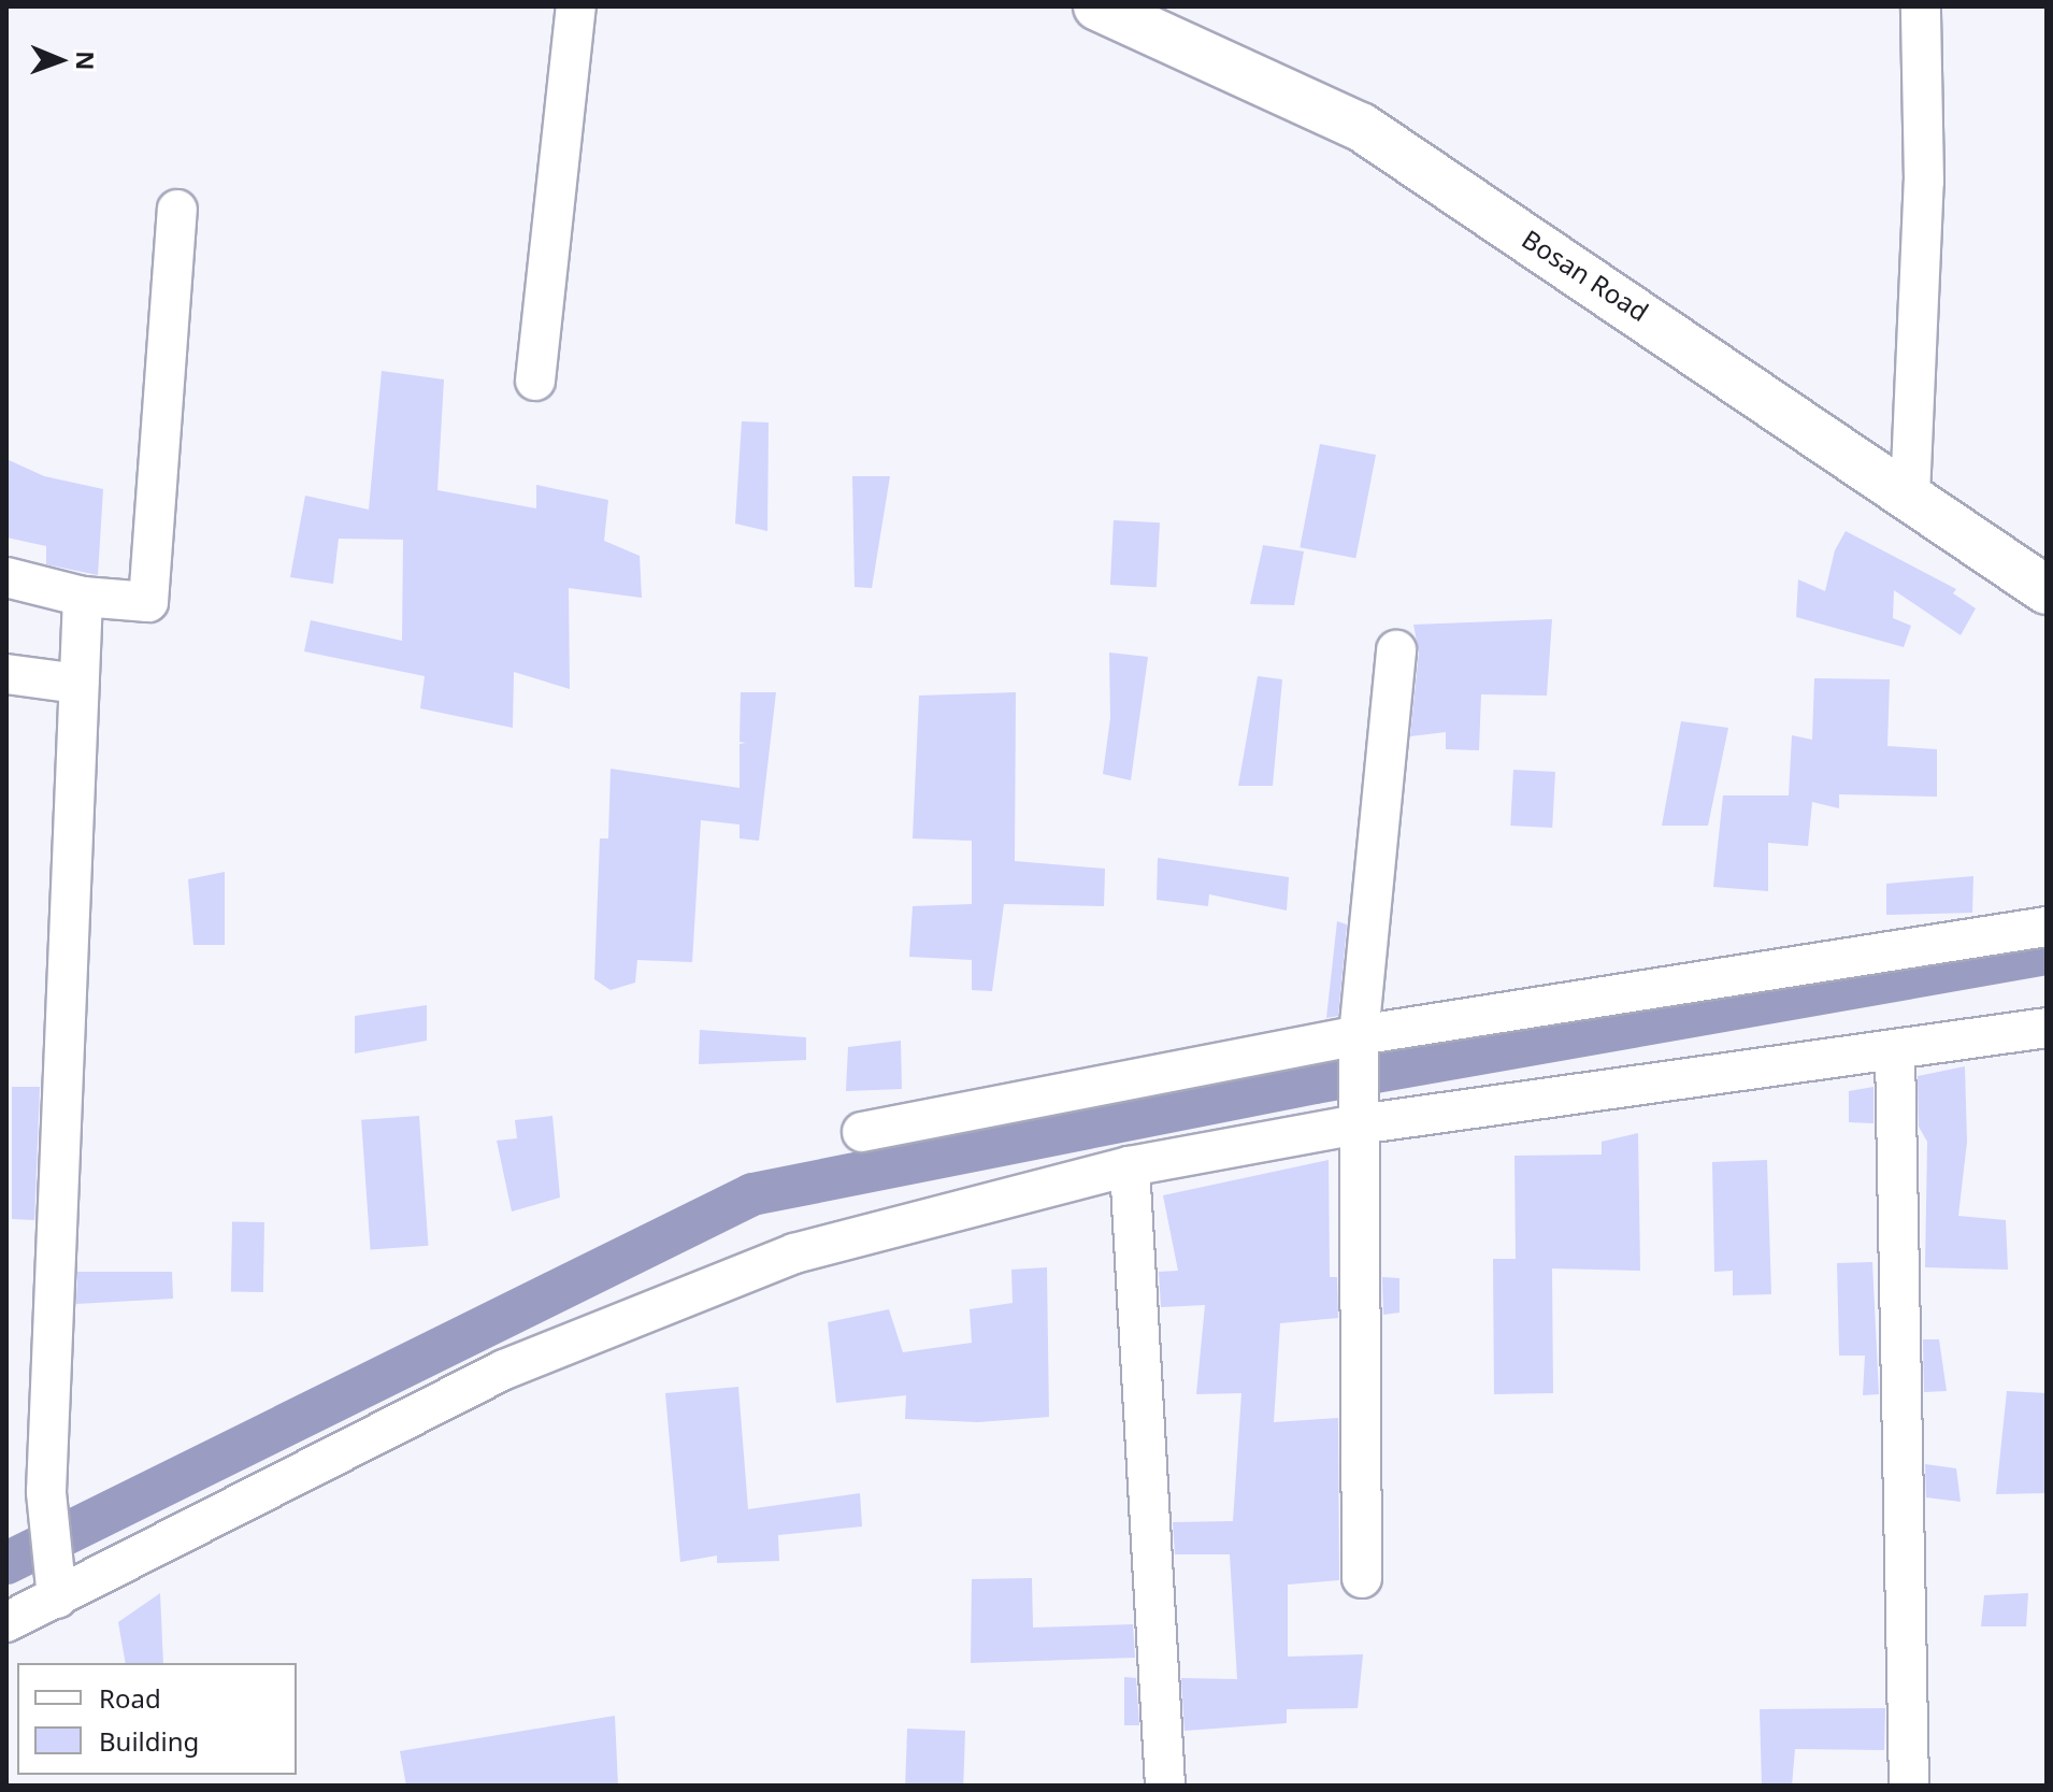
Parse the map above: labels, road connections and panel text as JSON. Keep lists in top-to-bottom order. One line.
{"streets":{"main road":["Bosan Road"]},"legend":["Road","Building"],"north":"right"}
